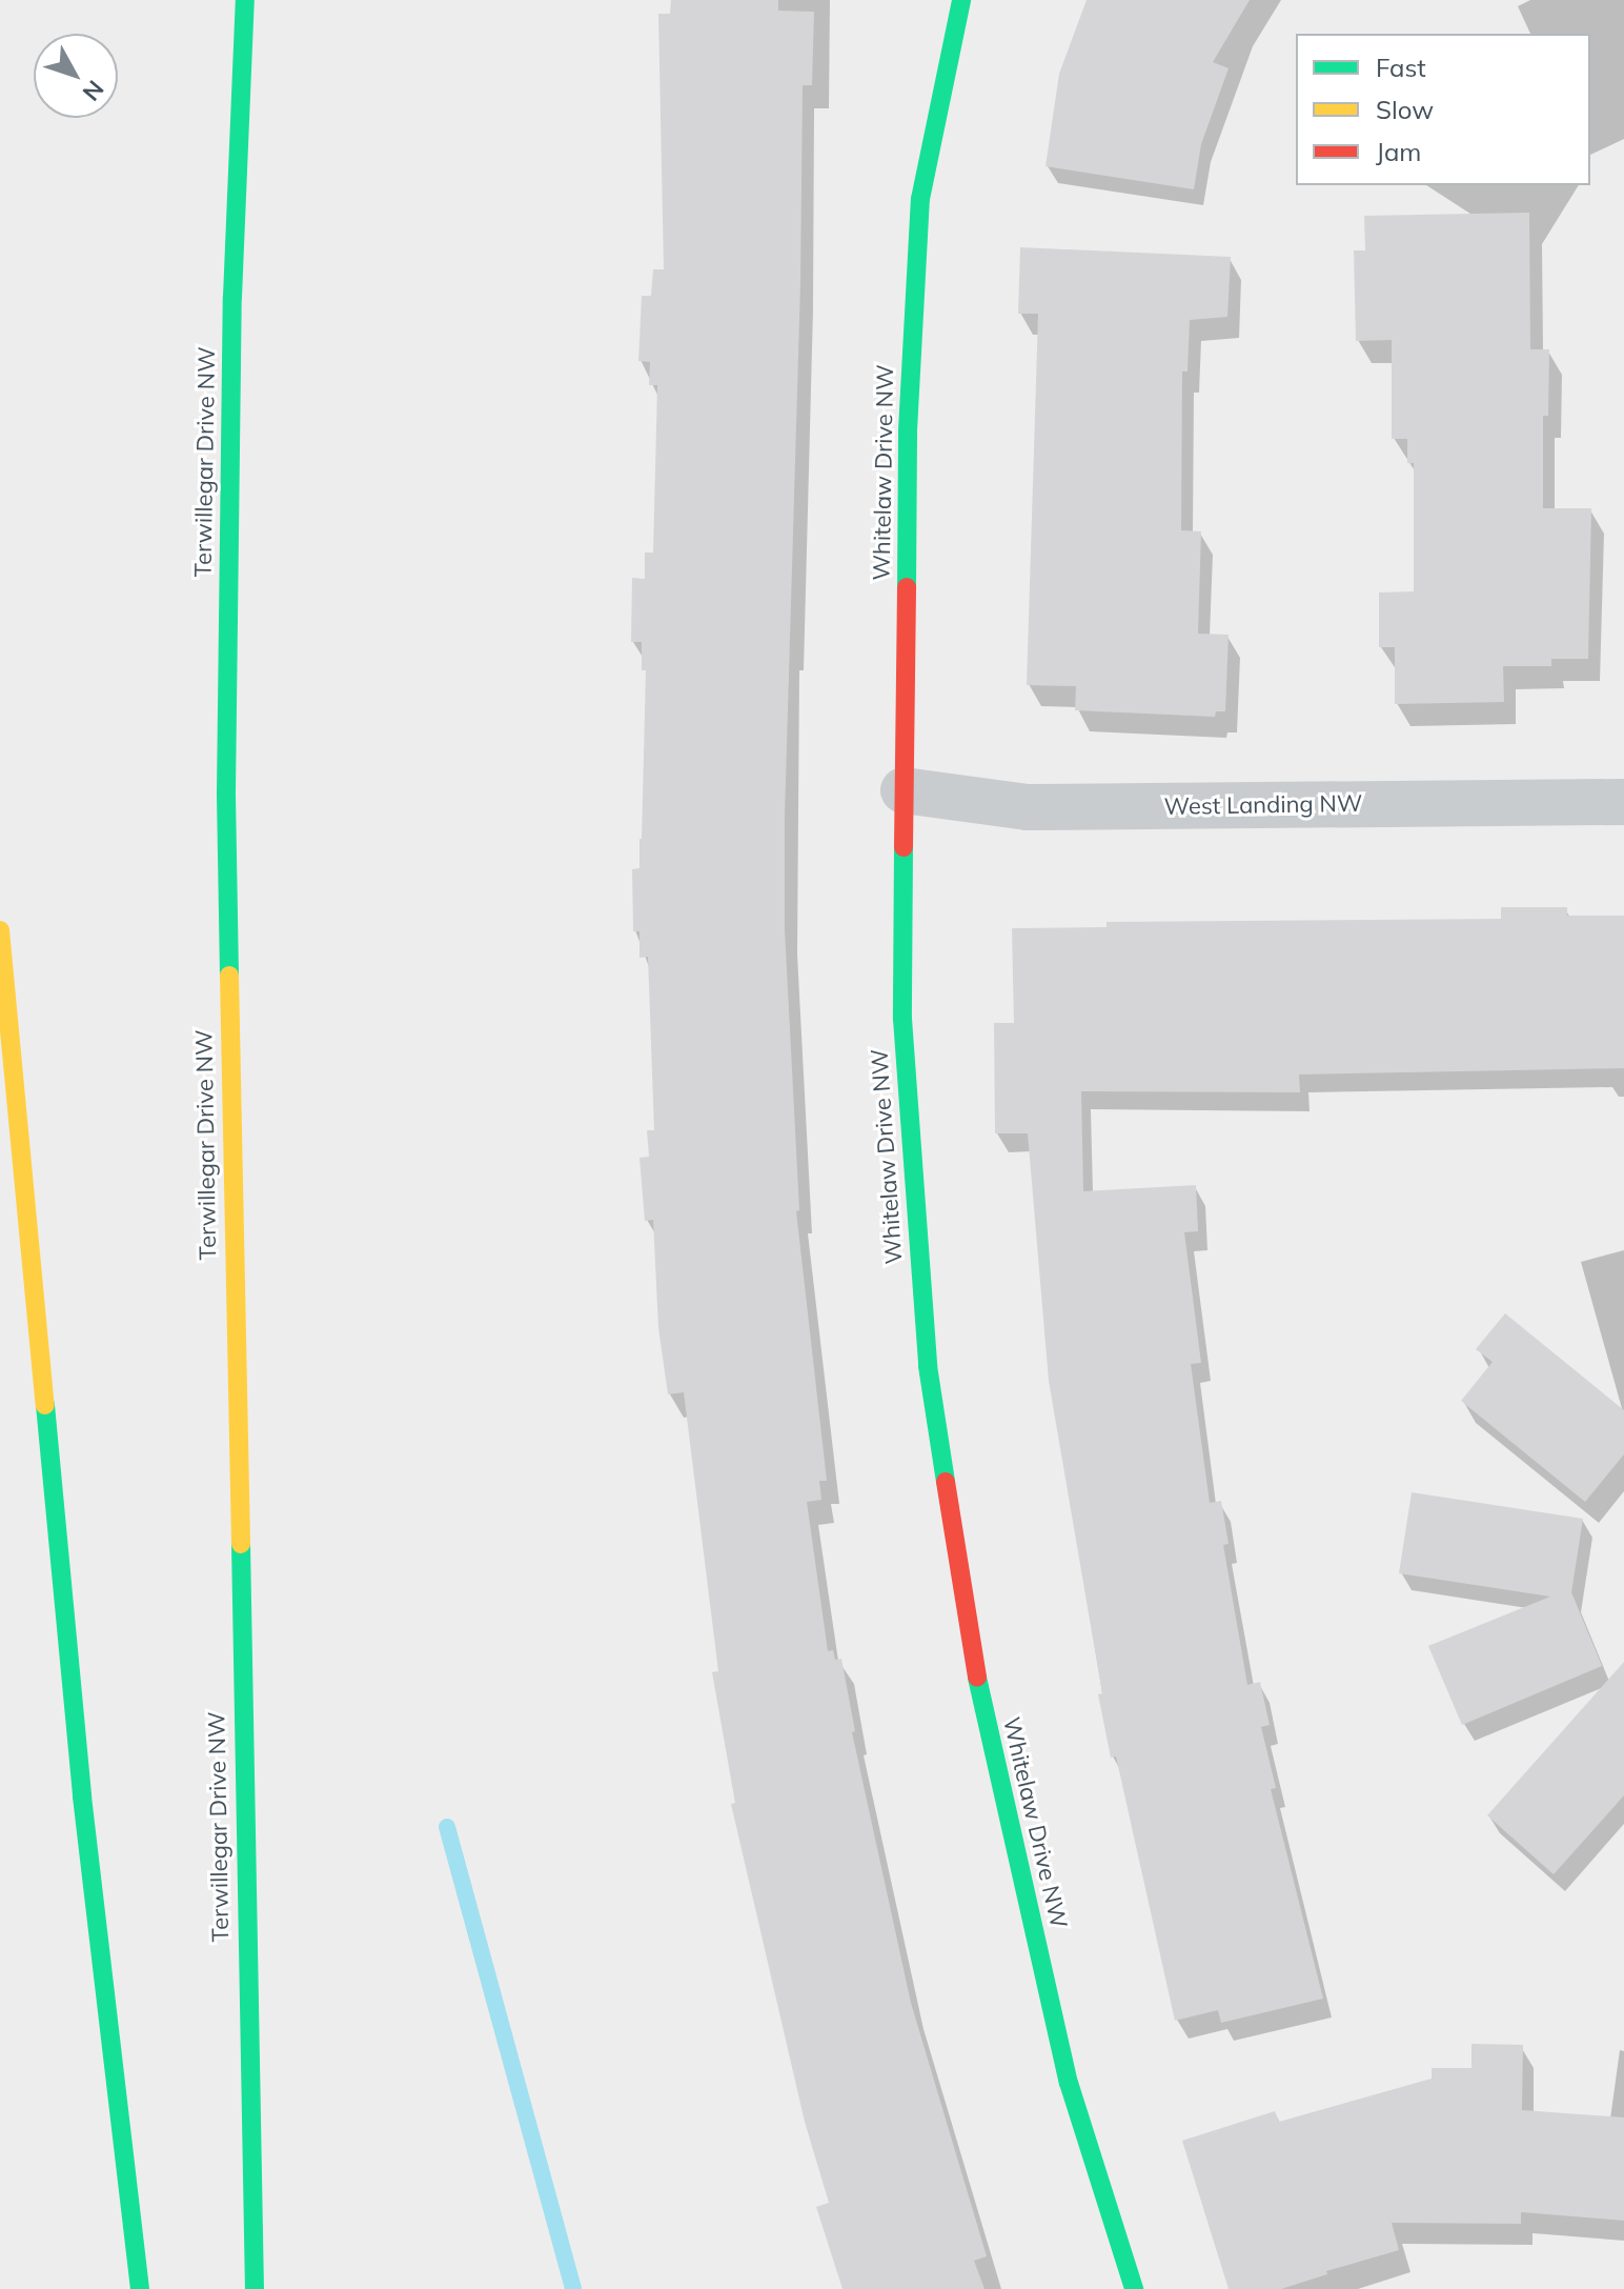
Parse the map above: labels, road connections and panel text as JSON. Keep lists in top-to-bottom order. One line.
{"streets":{"main road":["Terwillegar Drive NW","Whitelaw Drive NW"],"street":["West Landing NW"]},"crossings":[["Whitelaw Drive NW","West Landing NW"]],"legend":["Fast","Slow","Jam"],"north":"bottom right"}
